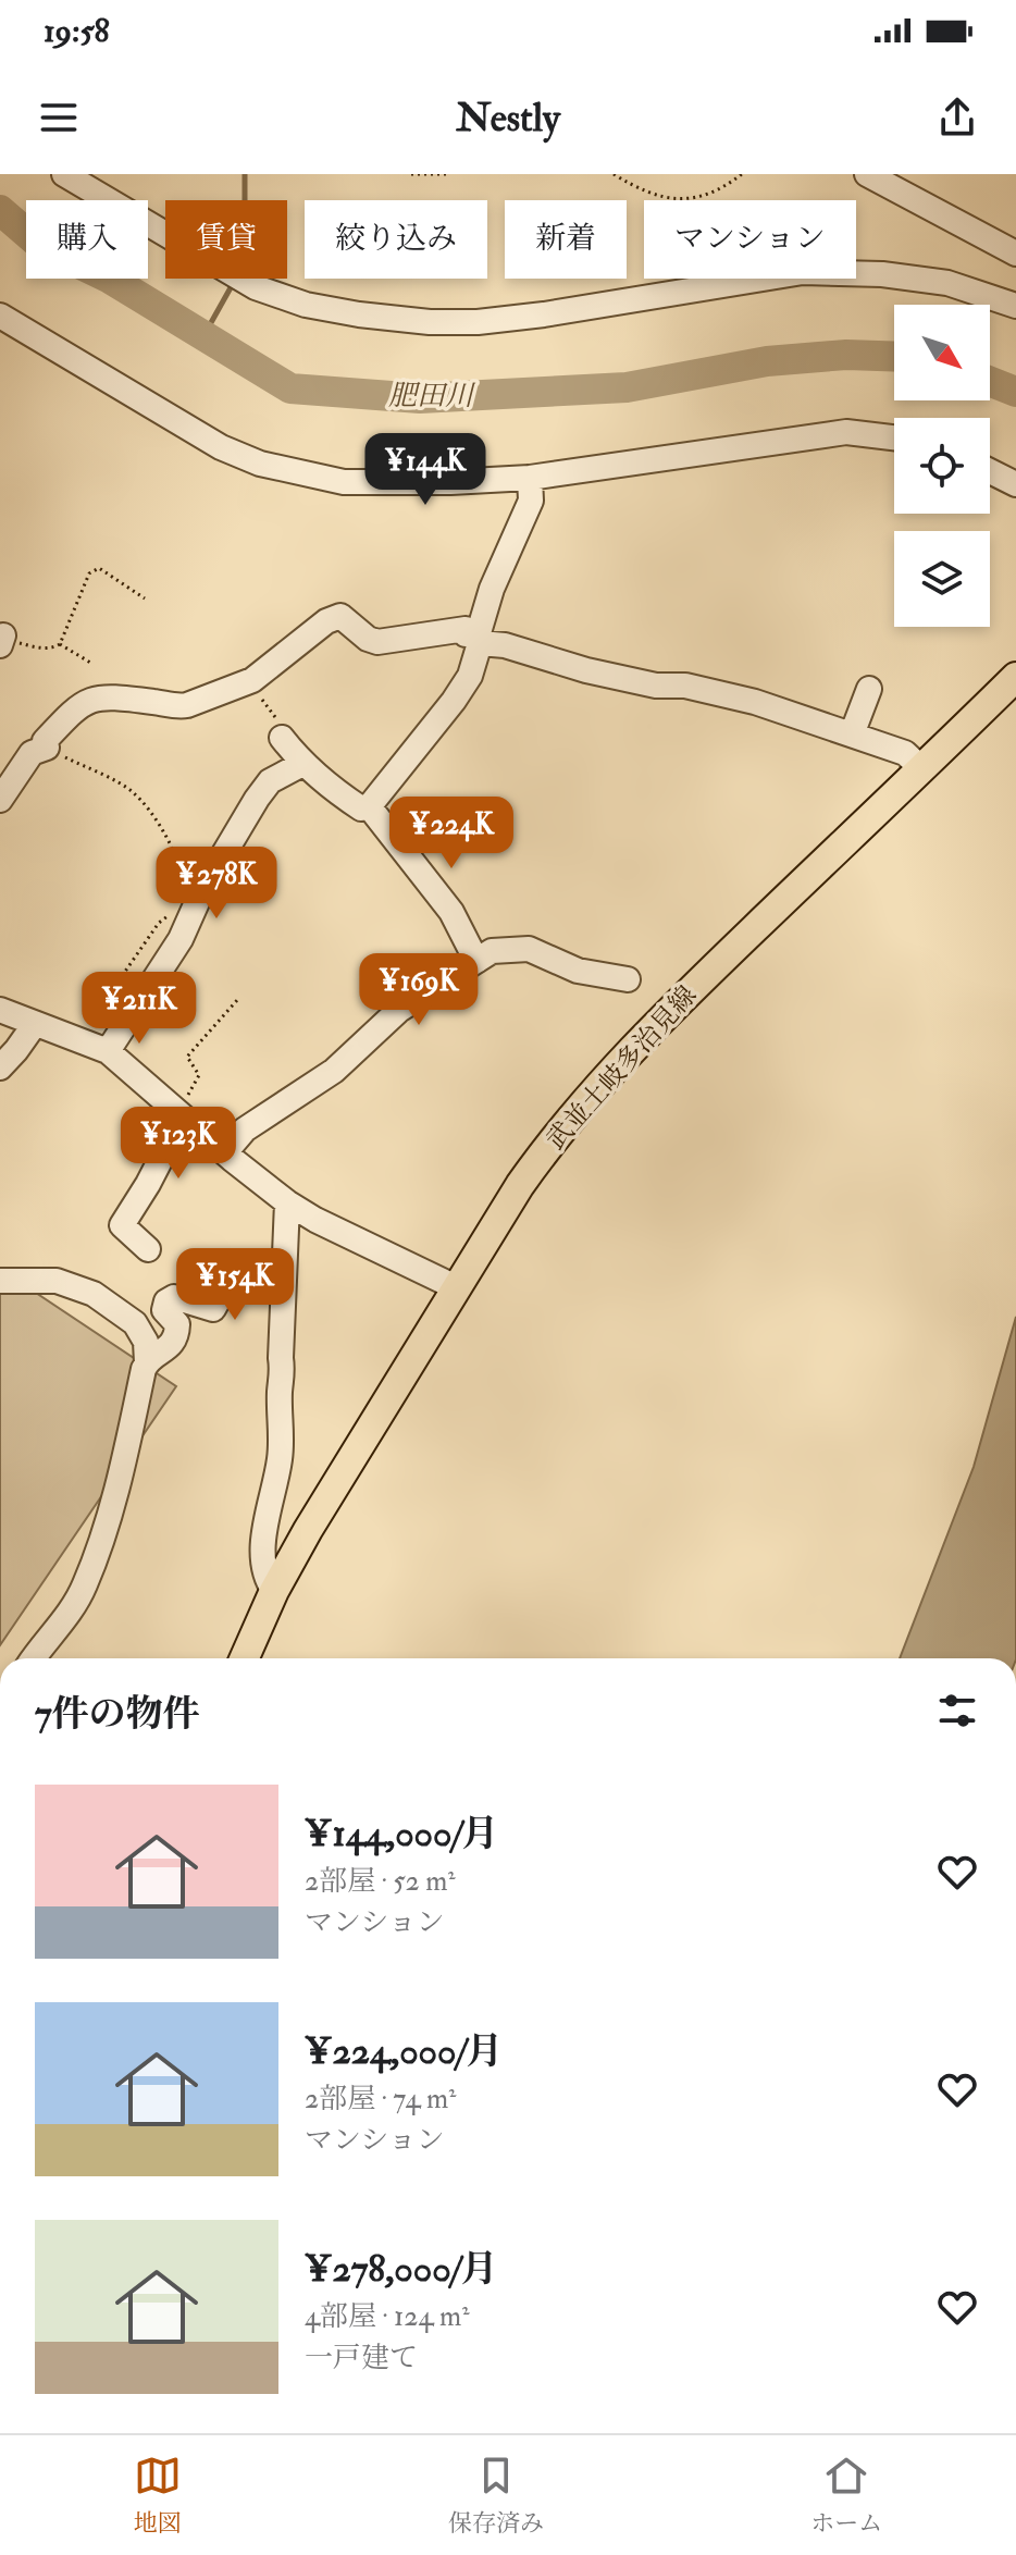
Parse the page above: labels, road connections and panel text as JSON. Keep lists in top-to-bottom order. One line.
{"streets":{"main road":["武並土岐多治見線"]},"water":["肥田川"],"north":"bottom right","page":{"status":"19:58","header":"Nestly","chip":["購入","賃貸","絞り込み","新着","マンション"],"price":["¥144K","¥224K","¥278K","¥169K","¥211K","¥123K","¥154K"],"heading":"7件の物件","list":[{"name":"¥144,000/月","note":"2部屋 · 52 m² · マンション"},{"name":"¥224,000/月","note":"2部屋 · 74 m² · マンション"},{"name":"¥278,000/月","note":"4部屋 · 124 m² · 一戸建て"}],"tabs":["地図","保存済み","ホーム"]}}
